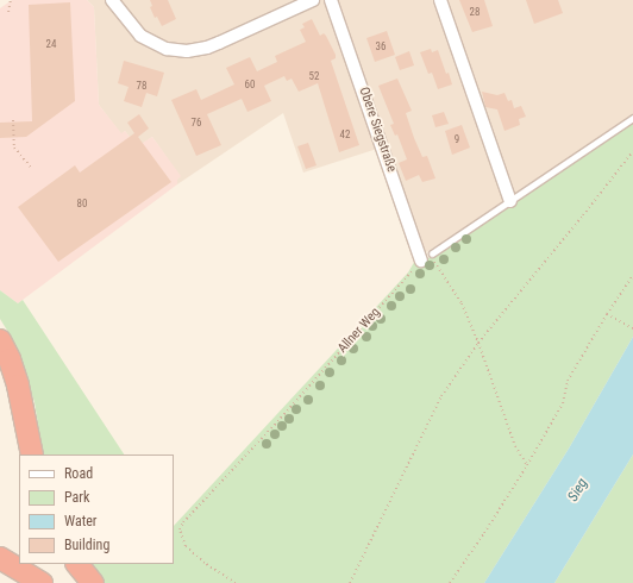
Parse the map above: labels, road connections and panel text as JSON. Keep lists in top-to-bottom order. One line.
{"streets":{"street":["Obere Siegstraße"],"path":["Allner Weg"]},"crossings":[["Obere Siegstraße","Allner Weg"]],"water":["Sieg"],"house_numbers":["28","24","36","52","60","78","76","42","9","80"],"legend":["Road","Park","Water","Building"]}
